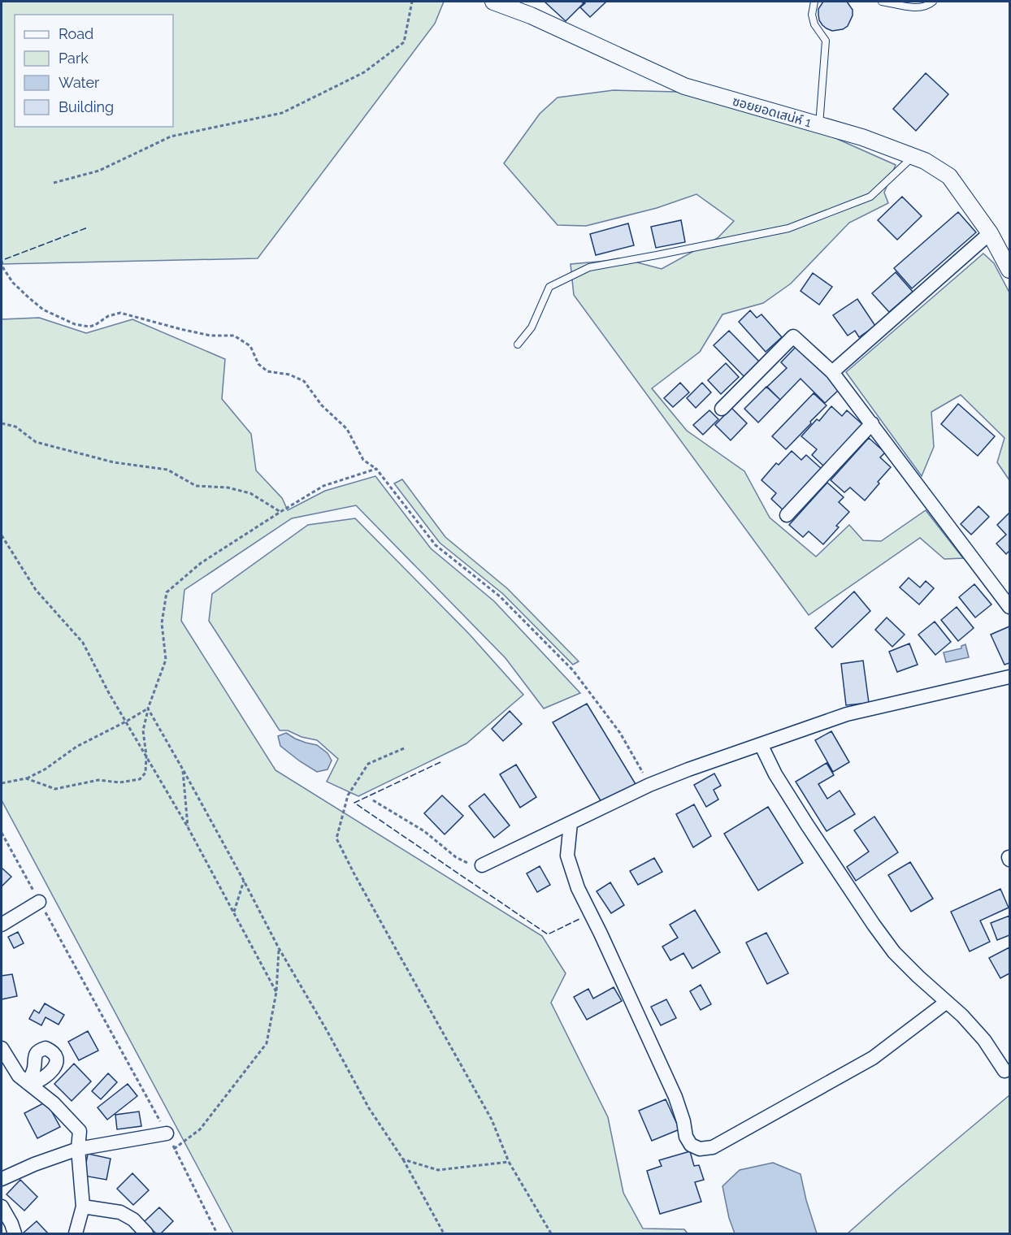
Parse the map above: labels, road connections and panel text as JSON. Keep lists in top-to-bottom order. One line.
{"streets":{"street":["ซอยยอดเสน่ห์ 1"]},"legend":["Road","Park","Water","Building"]}
